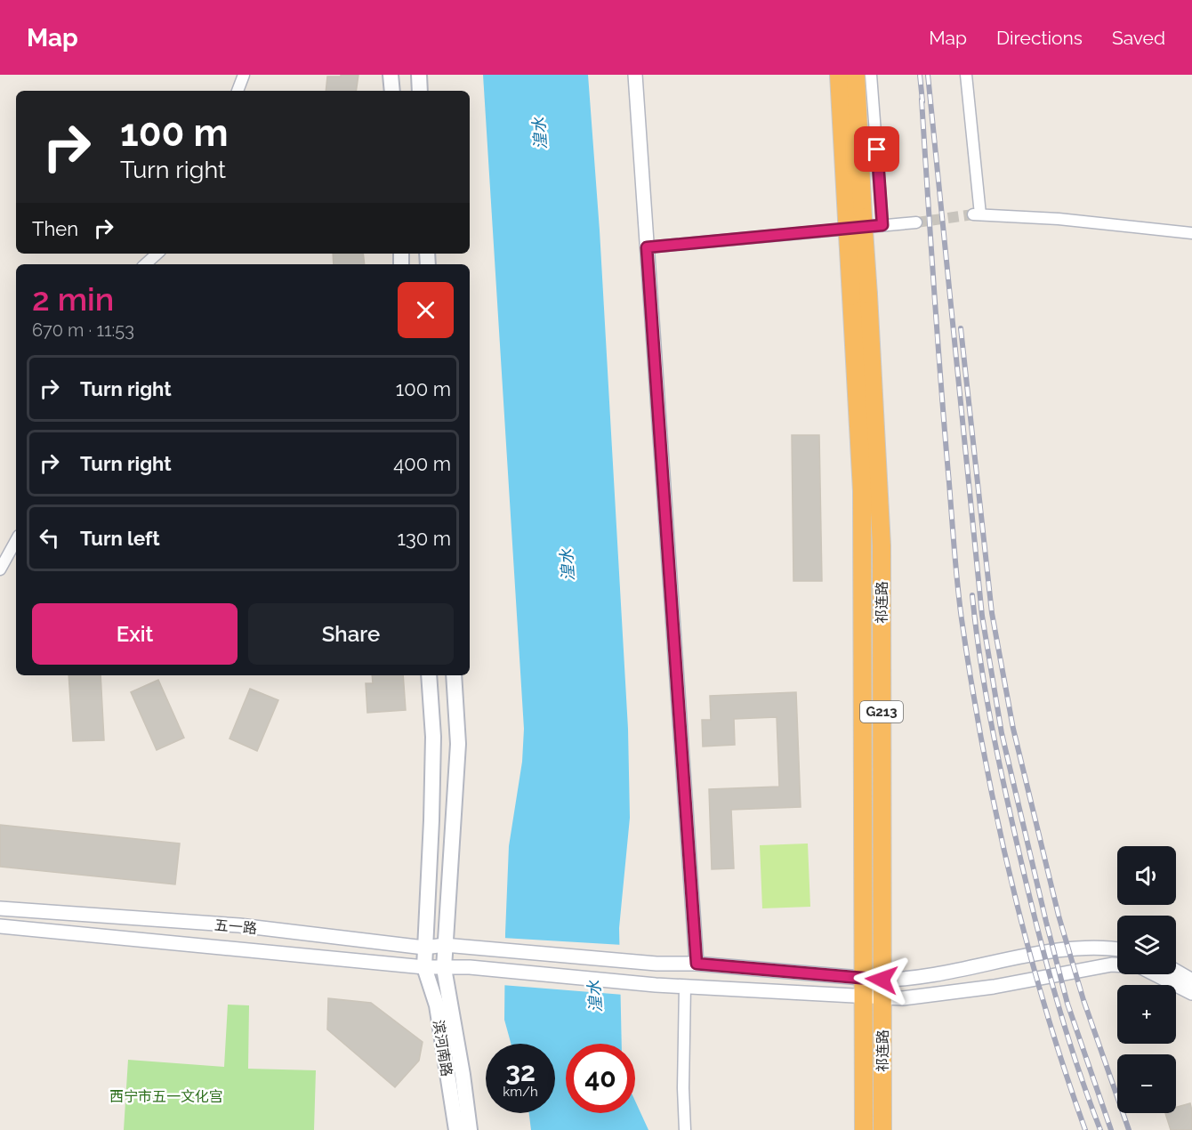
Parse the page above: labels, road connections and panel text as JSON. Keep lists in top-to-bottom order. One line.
{"streets":{"highway":["祁连路","G213"],"main road":["滨河南路"],"street":["五一路"]},"crossings":[["祁连路","五一路"],["五一路","滨河南路"]],"water":["湟水"],"parks":["西宁市五一文化宫"],"page":{"header":"Map","nav":["Map","Directions","Saved"],"turn":["100 m","Turn right"],"then":"Then","heading":["2 min","670 m · 11:53"],"list":[{"name":"Turn right","value":"100 m"},{"name":"Turn right","value":"400 m"},{"name":"Turn left","value":"130 m"}],"buttons":["Exit","Share"],"map_buttons":["+","−"],"speed":"32 km/h","limit":"40"}}
